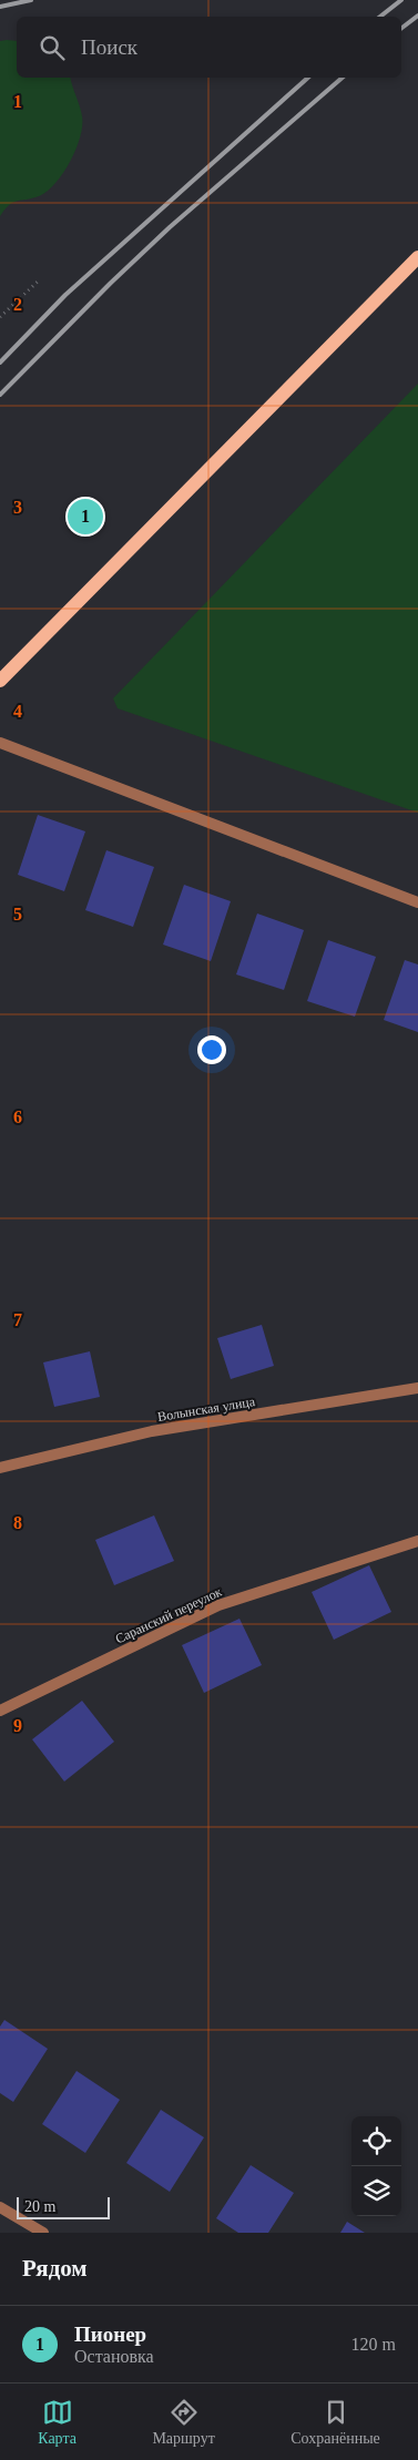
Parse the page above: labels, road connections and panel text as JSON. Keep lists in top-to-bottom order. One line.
{"streets":{"street":["Волынская улица","Саранский переулок"]},"scale_bar":"20 m","page":{"search":"Поиск","pins":"1","scale":"20 m","heading":"Рядом","list":[{"mark":"1","name":"Пионер","note":"Остановка","value":"120 m"}],"nav":["Карта","Маршрут","Сохранённые"]},"grid":{"rows":["1","2","3","4","5","6","7","8","9"]}}
